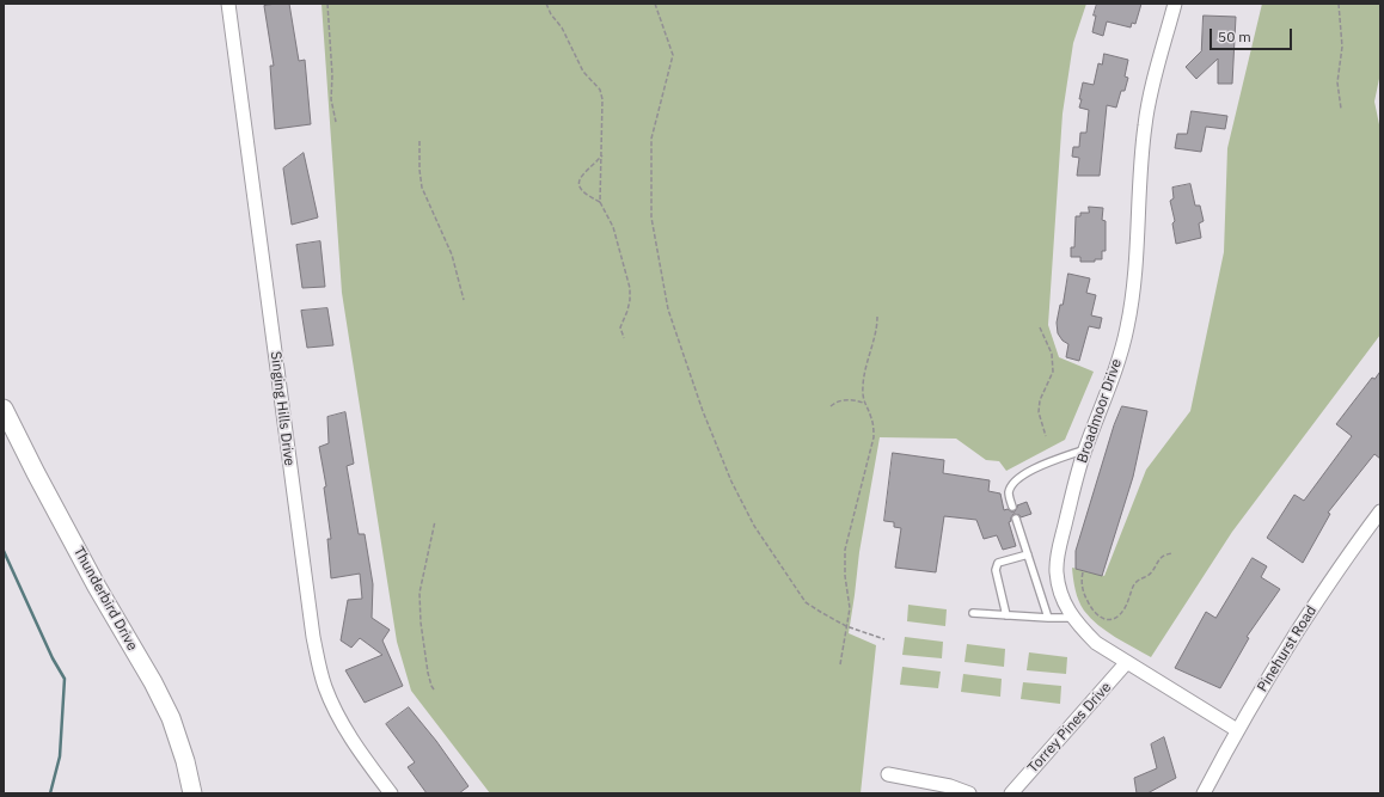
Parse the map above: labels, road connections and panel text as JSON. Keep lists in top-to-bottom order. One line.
{"streets":{"street":["Singing Hills Drive","Broadmoor Drive","Thunderbird Drive","Pinehurst Road","Torrey Pines Drive"]},"crossings":[["Broadmoor Drive","Pinehurst Road"],["Broadmoor Drive","Torrey Pines Drive"]],"scale_bar":"50 m"}
